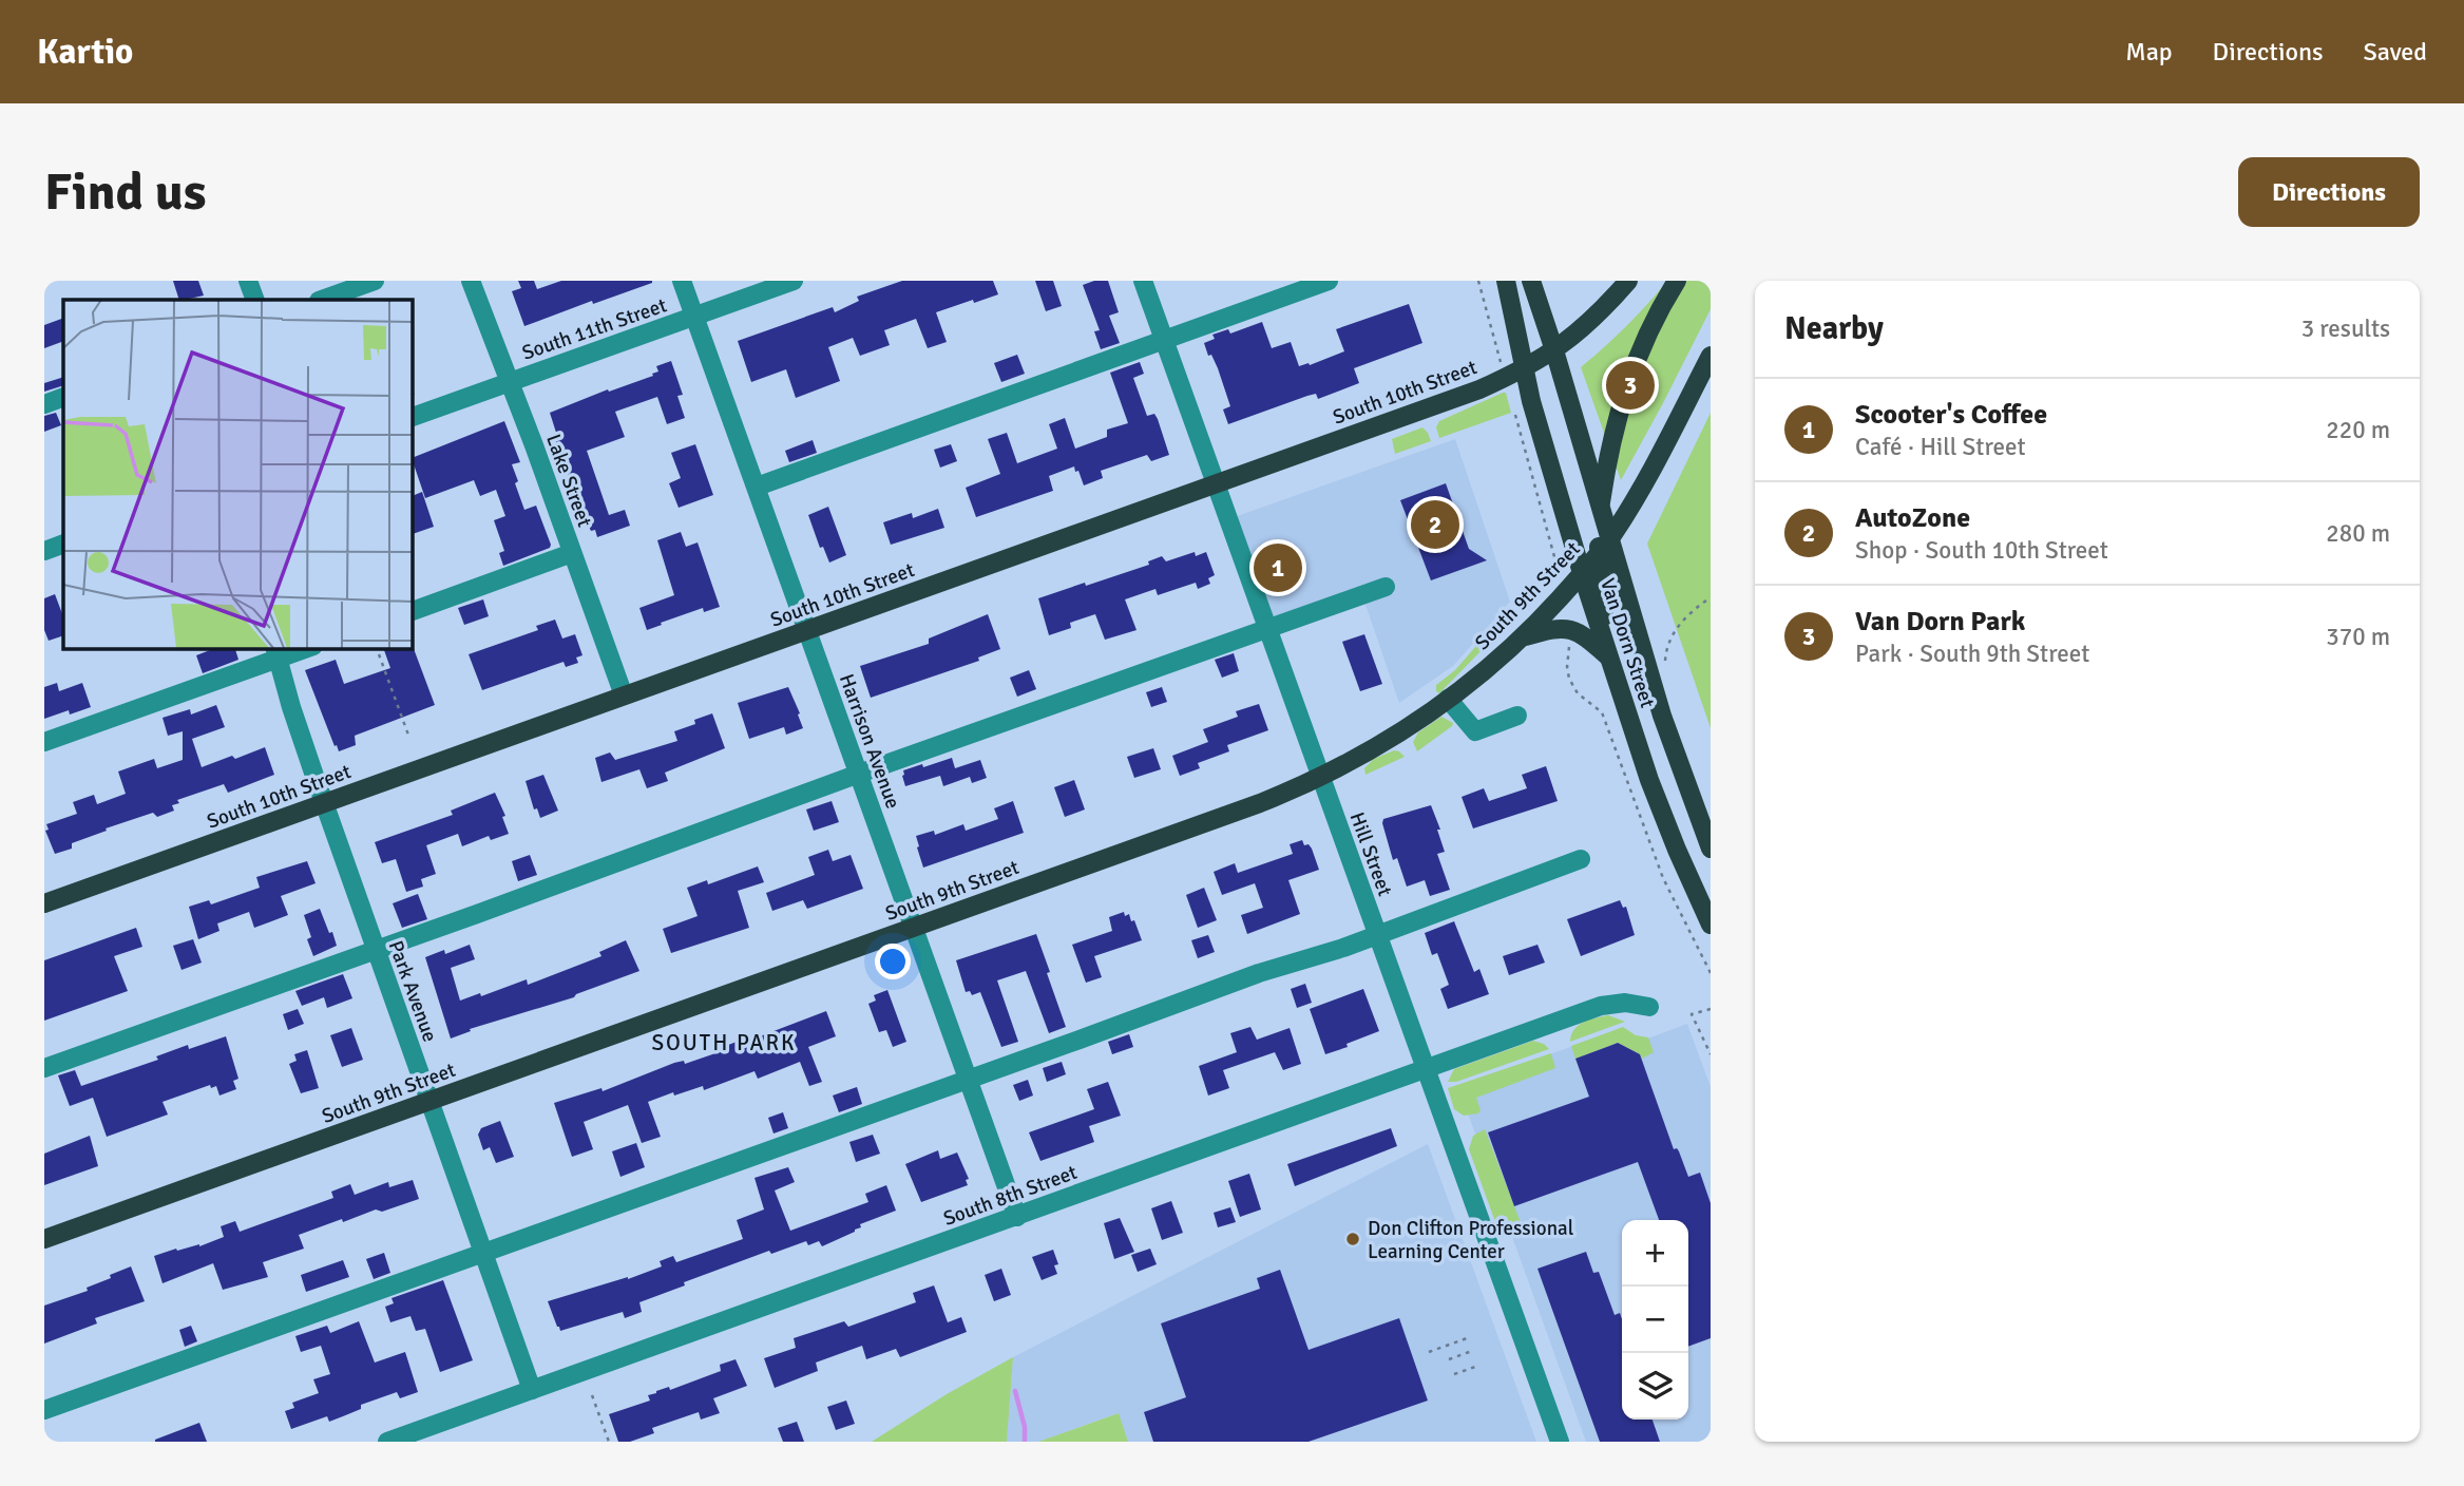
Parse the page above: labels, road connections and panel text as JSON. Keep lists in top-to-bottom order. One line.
{"streets":{"main road":["South 10th Street","South 9th Street","Van Dorn Street"],"street":["South 11th Street","Lake Street","Harrison Avenue","Hill Street","Park Avenue","South 8th Street"]},"crossings":[["South 11th Street","Lake Street"],["South 11th Street","Harrison Avenue"],["South 10th Street","Lake Street"],["South 10th Street","Van Dorn Street"],["South 10th Street","Harrison Avenue"],["South 10th Street","Hill Street"],["South 10th Street","Park Avenue"],["South 9th Street","Van Dorn Street"],["South 9th Street","Harrison Avenue"],["South 9th Street","Hill Street"],["South 9th Street","Park Avenue"],["Harrison Avenue","South 8th Street"],["Hill Street","South 8th Street"],["Park Avenue","South 8th Street"]],"districts":["SOUTH PARK"],"places":["Don Clifton Professional Learning Center"],"page":{"header":"Kartio","nav":["Map","Directions","Saved"],"buttons":"Directions","title":"Find us","heading":["Nearby","3 results"],"pins":["3","2","1"],"list":[{"mark":"1","name":"Scooter's Coffee","note":"Café · Hill Street","value":"220 m"},{"mark":"2","name":"AutoZone","note":"Shop · South 10th Street","value":"280 m"},{"mark":"3","name":"Van Dorn Park","note":"Park · South 9th Street","value":"370 m"}],"map_buttons":["+","−"]}}
